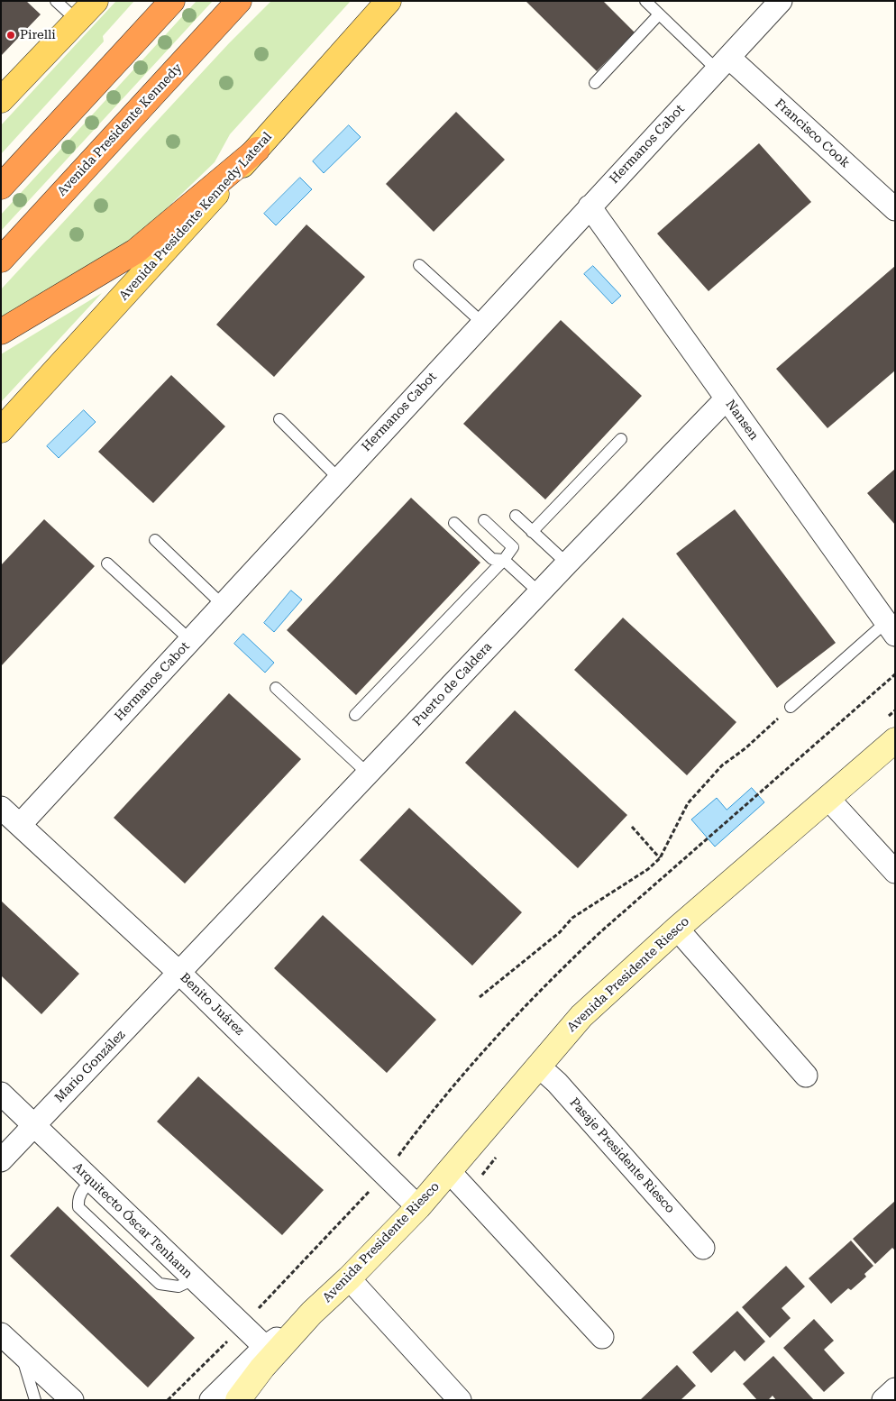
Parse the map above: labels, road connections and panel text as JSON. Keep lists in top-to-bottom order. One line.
{"streets":{"highway":["Avenida Presidente Kennedy"],"main road":["Avenida Presidente Kennedy Lateral","Avenida Presidente Riesco"],"street":["Francisco Cook","Hermanos Cabot","Nansen","Puerto de Caldera","Benito Juárez","Mario González","Pasaje Presidente Riesco","Arquitecto Óscar Tenhann"]},"crossings":[["Francisco Cook","Hermanos Cabot"],["Hermanos Cabot","Nansen"],["Hermanos Cabot","Benito Juárez"],["Nansen","Puerto de Caldera"],["Puerto de Caldera","Benito Juárez"],["Puerto de Caldera","Mario González"],["Avenida Presidente Riesco","Benito Juárez"],["Avenida Presidente Riesco","Pasaje Presidente Riesco"],["Avenida Presidente Riesco","Arquitecto Óscar Tenhann"],["Benito Juárez","Mario González"],["Mario González","Arquitecto Óscar Tenhann"]],"places":["Pirelli"]}
